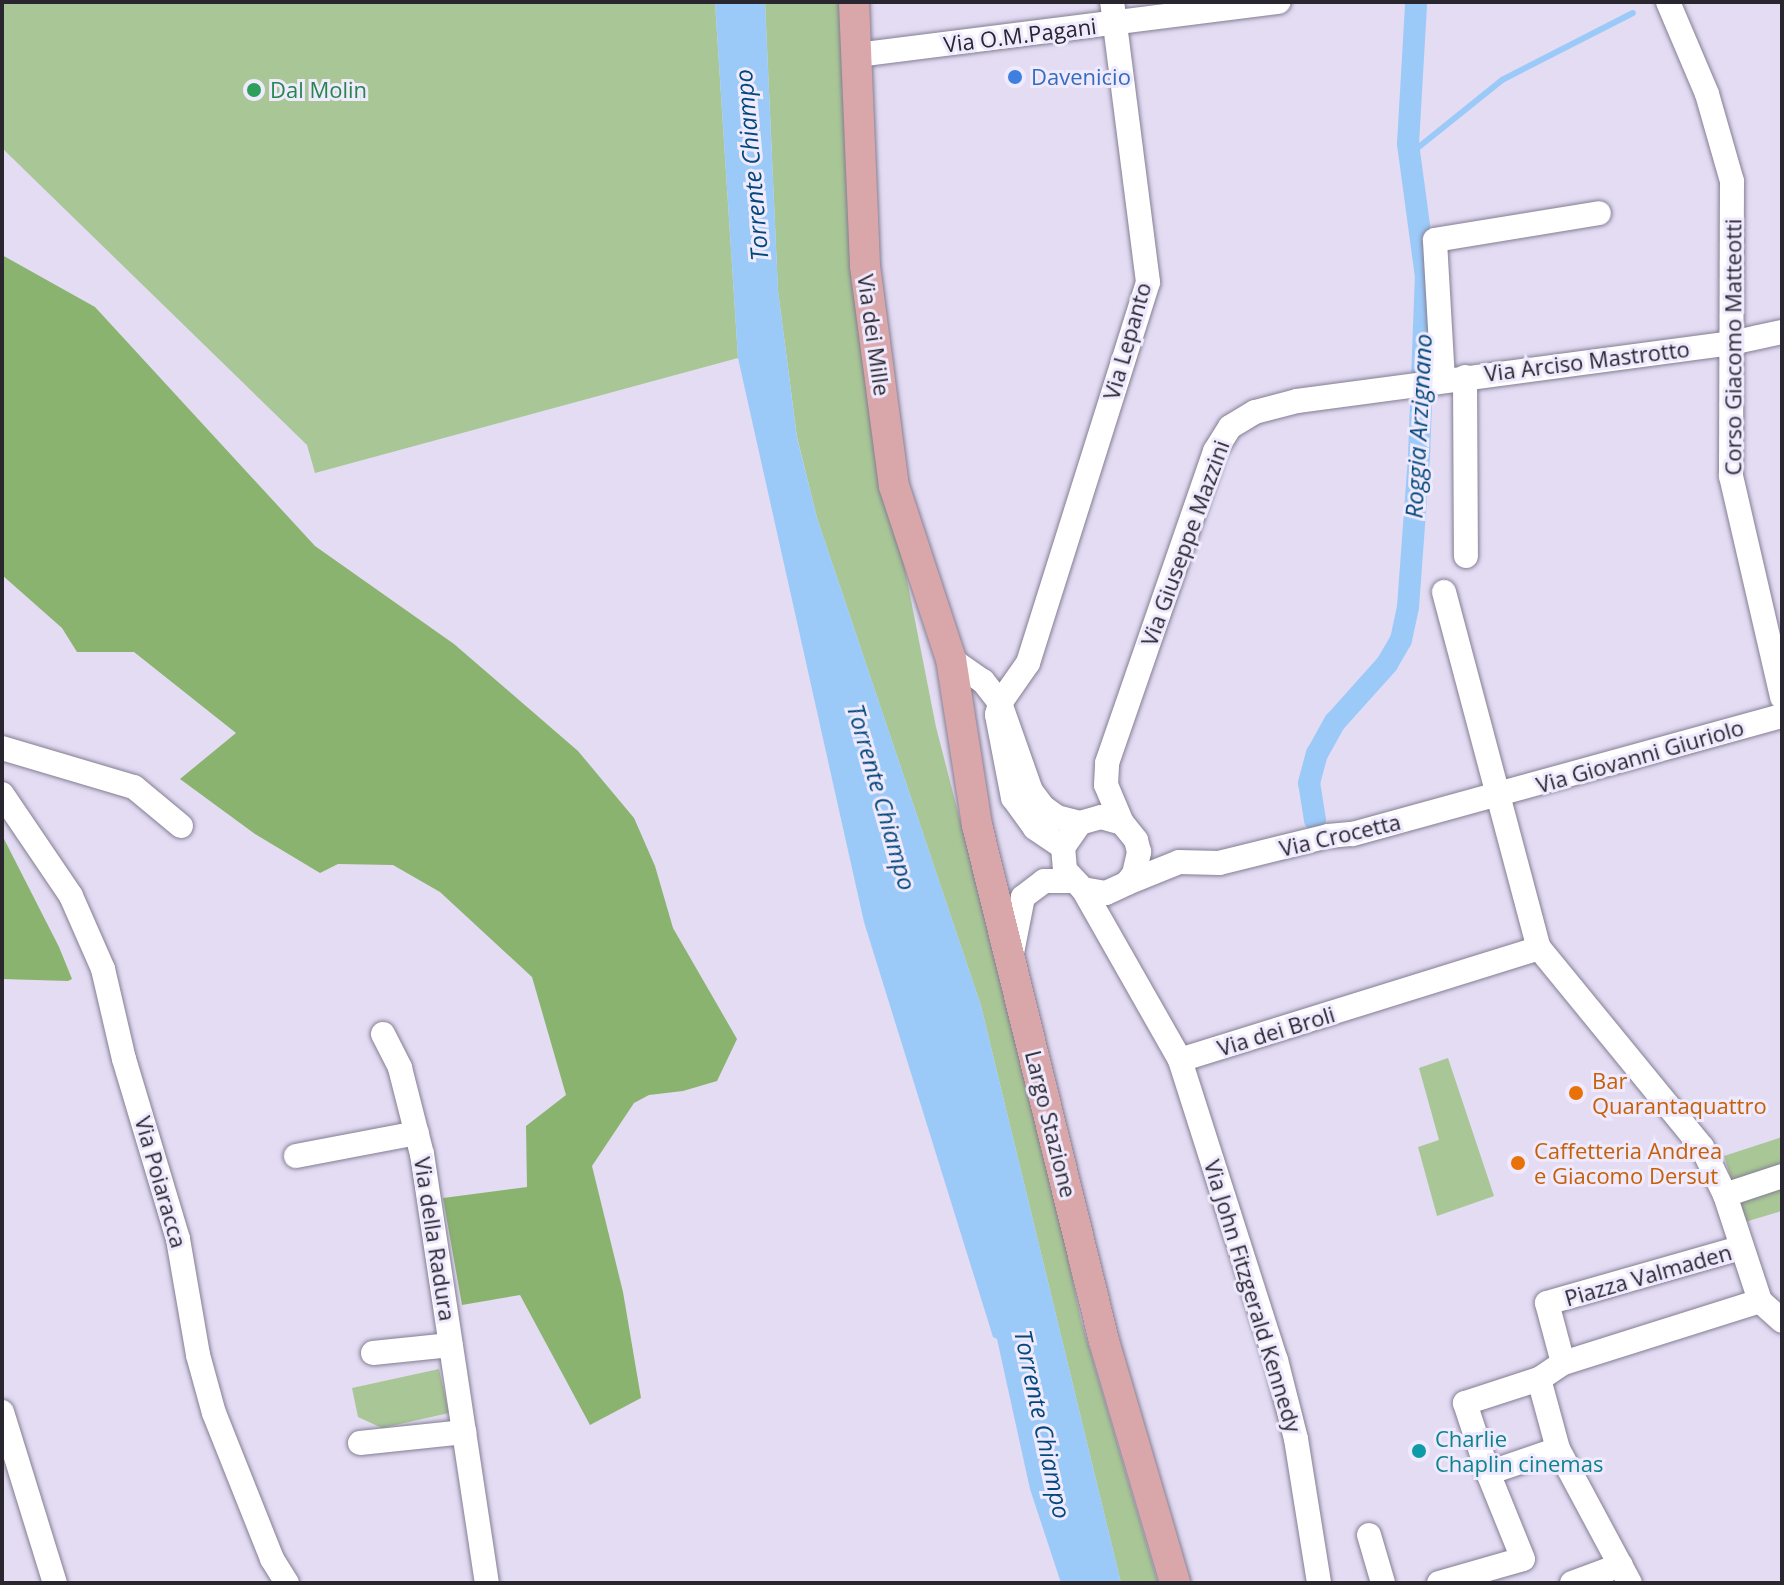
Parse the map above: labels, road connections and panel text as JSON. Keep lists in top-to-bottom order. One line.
{"streets":{"main road":["Via dei Mille","Largo Stazione"],"street":["Via O.M.Pagani","Via Lepanto","Corso Giacomo Matteotti","Via Arciso Mastrotto","Via Giuseppe Mazzini","Via Giovanni Giuriolo","Via Crocetta","Via dei Broli","Via Poiaracca","Via della Radura","Piazza Valmaden","Via John Fitzgerald Kennedy"]},"crossings":[["Via O.M.Pagani","Via dei Mille"],["Via O.M.Pagani","Via Lepanto"],["Via dei Mille","Largo Stazione"],["Corso Giacomo Matteotti","Via Arciso Mastrotto"],["Via Arciso Mastrotto","Via Giuseppe Mazzini"],["Via Giuseppe Mazzini","Via Crocetta"],["Via Giovanni Giuriolo","Via Crocetta"],["Via dei Broli","Via John Fitzgerald Kennedy"]],"water":["Torrente Chiampo","Roggia Arzignano"],"places":["Davenicio","Dal Molin","Bar Quarantaquattro","Caffetteria Andrea e Giacomo Dersut","Charlie Chaplin cinemas"]}
